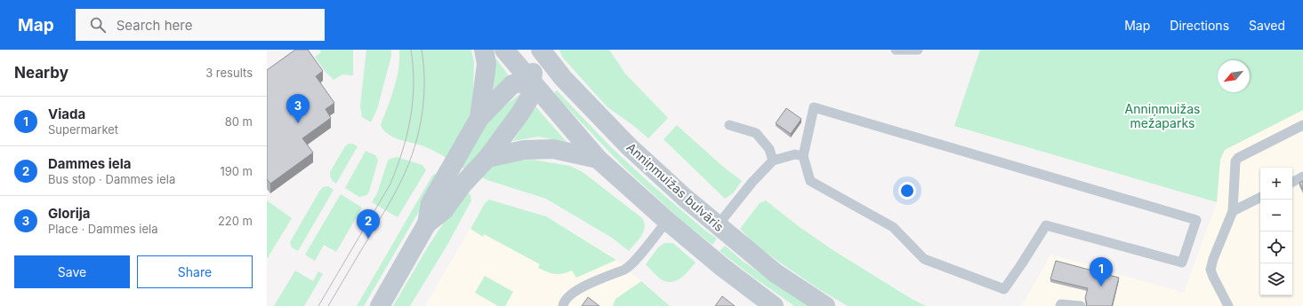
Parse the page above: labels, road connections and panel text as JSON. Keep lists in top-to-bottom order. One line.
{"streets":{"street":["Anniņmuižas bulvāris"]},"parks":["Anniņmuižas mežaparks"],"north":"bottom left","page":{"header":"Map","search":"Search here","nav":["Map","Directions","Saved"],"heading":["Nearby","3 results"],"pins":["3","2","1"],"list":[{"mark":"1","name":"Viada","note":"Supermarket","value":"80 m"},{"mark":"2","name":"Dammes iela","note":"Bus stop · Dammes iela","value":"190 m"},{"mark":"3","name":"Glorija","note":"Place · Dammes iela","value":"220 m"}],"map_buttons":["+","−"],"buttons":["Save","Share"]}}
